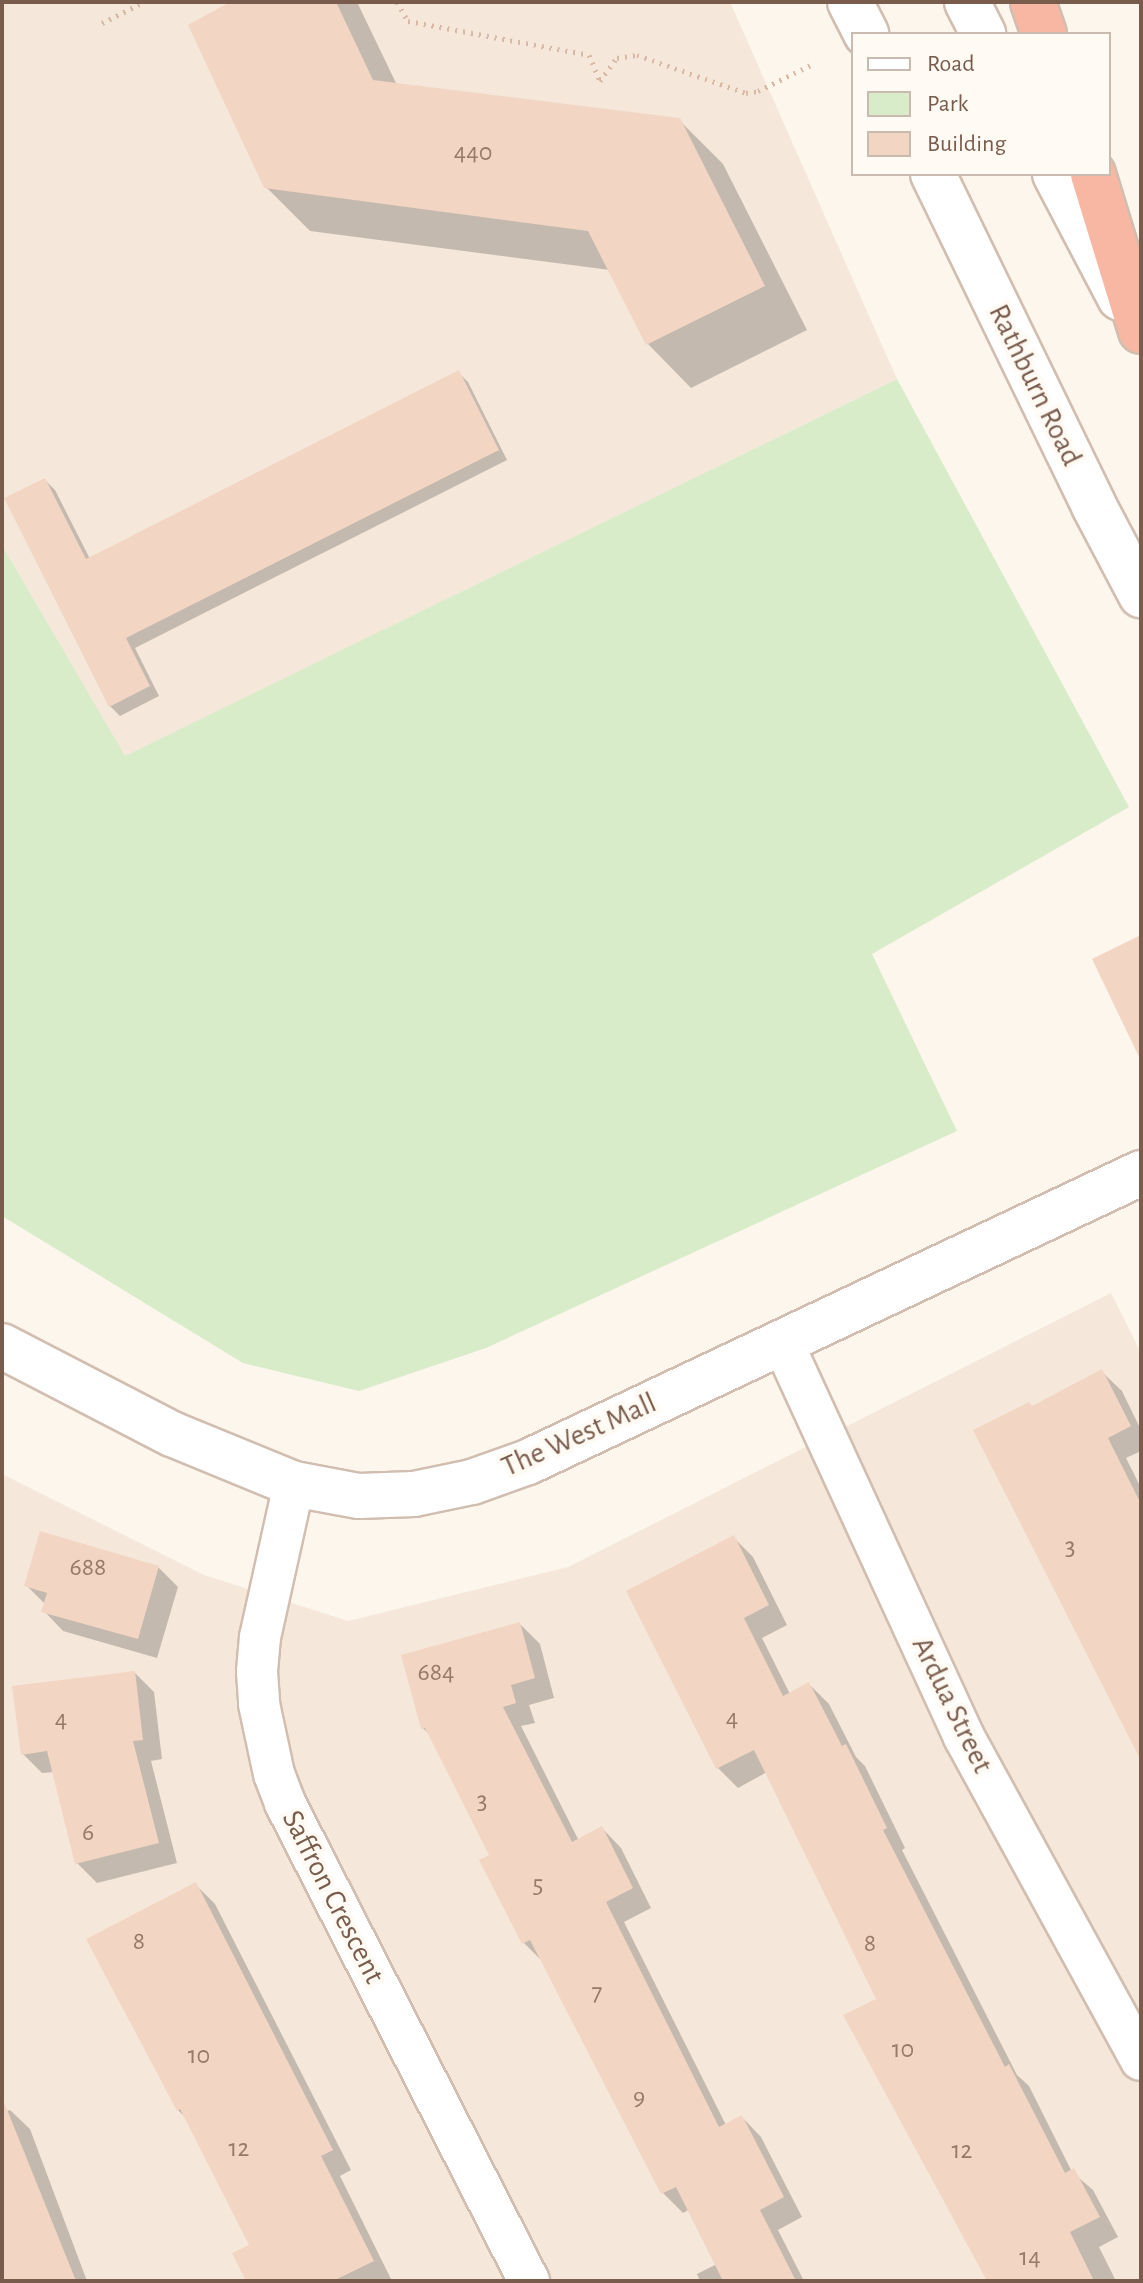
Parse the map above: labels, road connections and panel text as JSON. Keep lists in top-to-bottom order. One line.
{"streets":{"street":["Rathburn Road","The West Mall","Ardua Street","Saffron Crescent"]},"crossings":[["The West Mall","Ardua Street"],["The West Mall","Saffron Crescent"]],"house_numbers":["440","3","688","684","4","4","3","6","5","8","8","7","10","10","9","12","12","14"],"legend":["Road","Park","Building"]}
